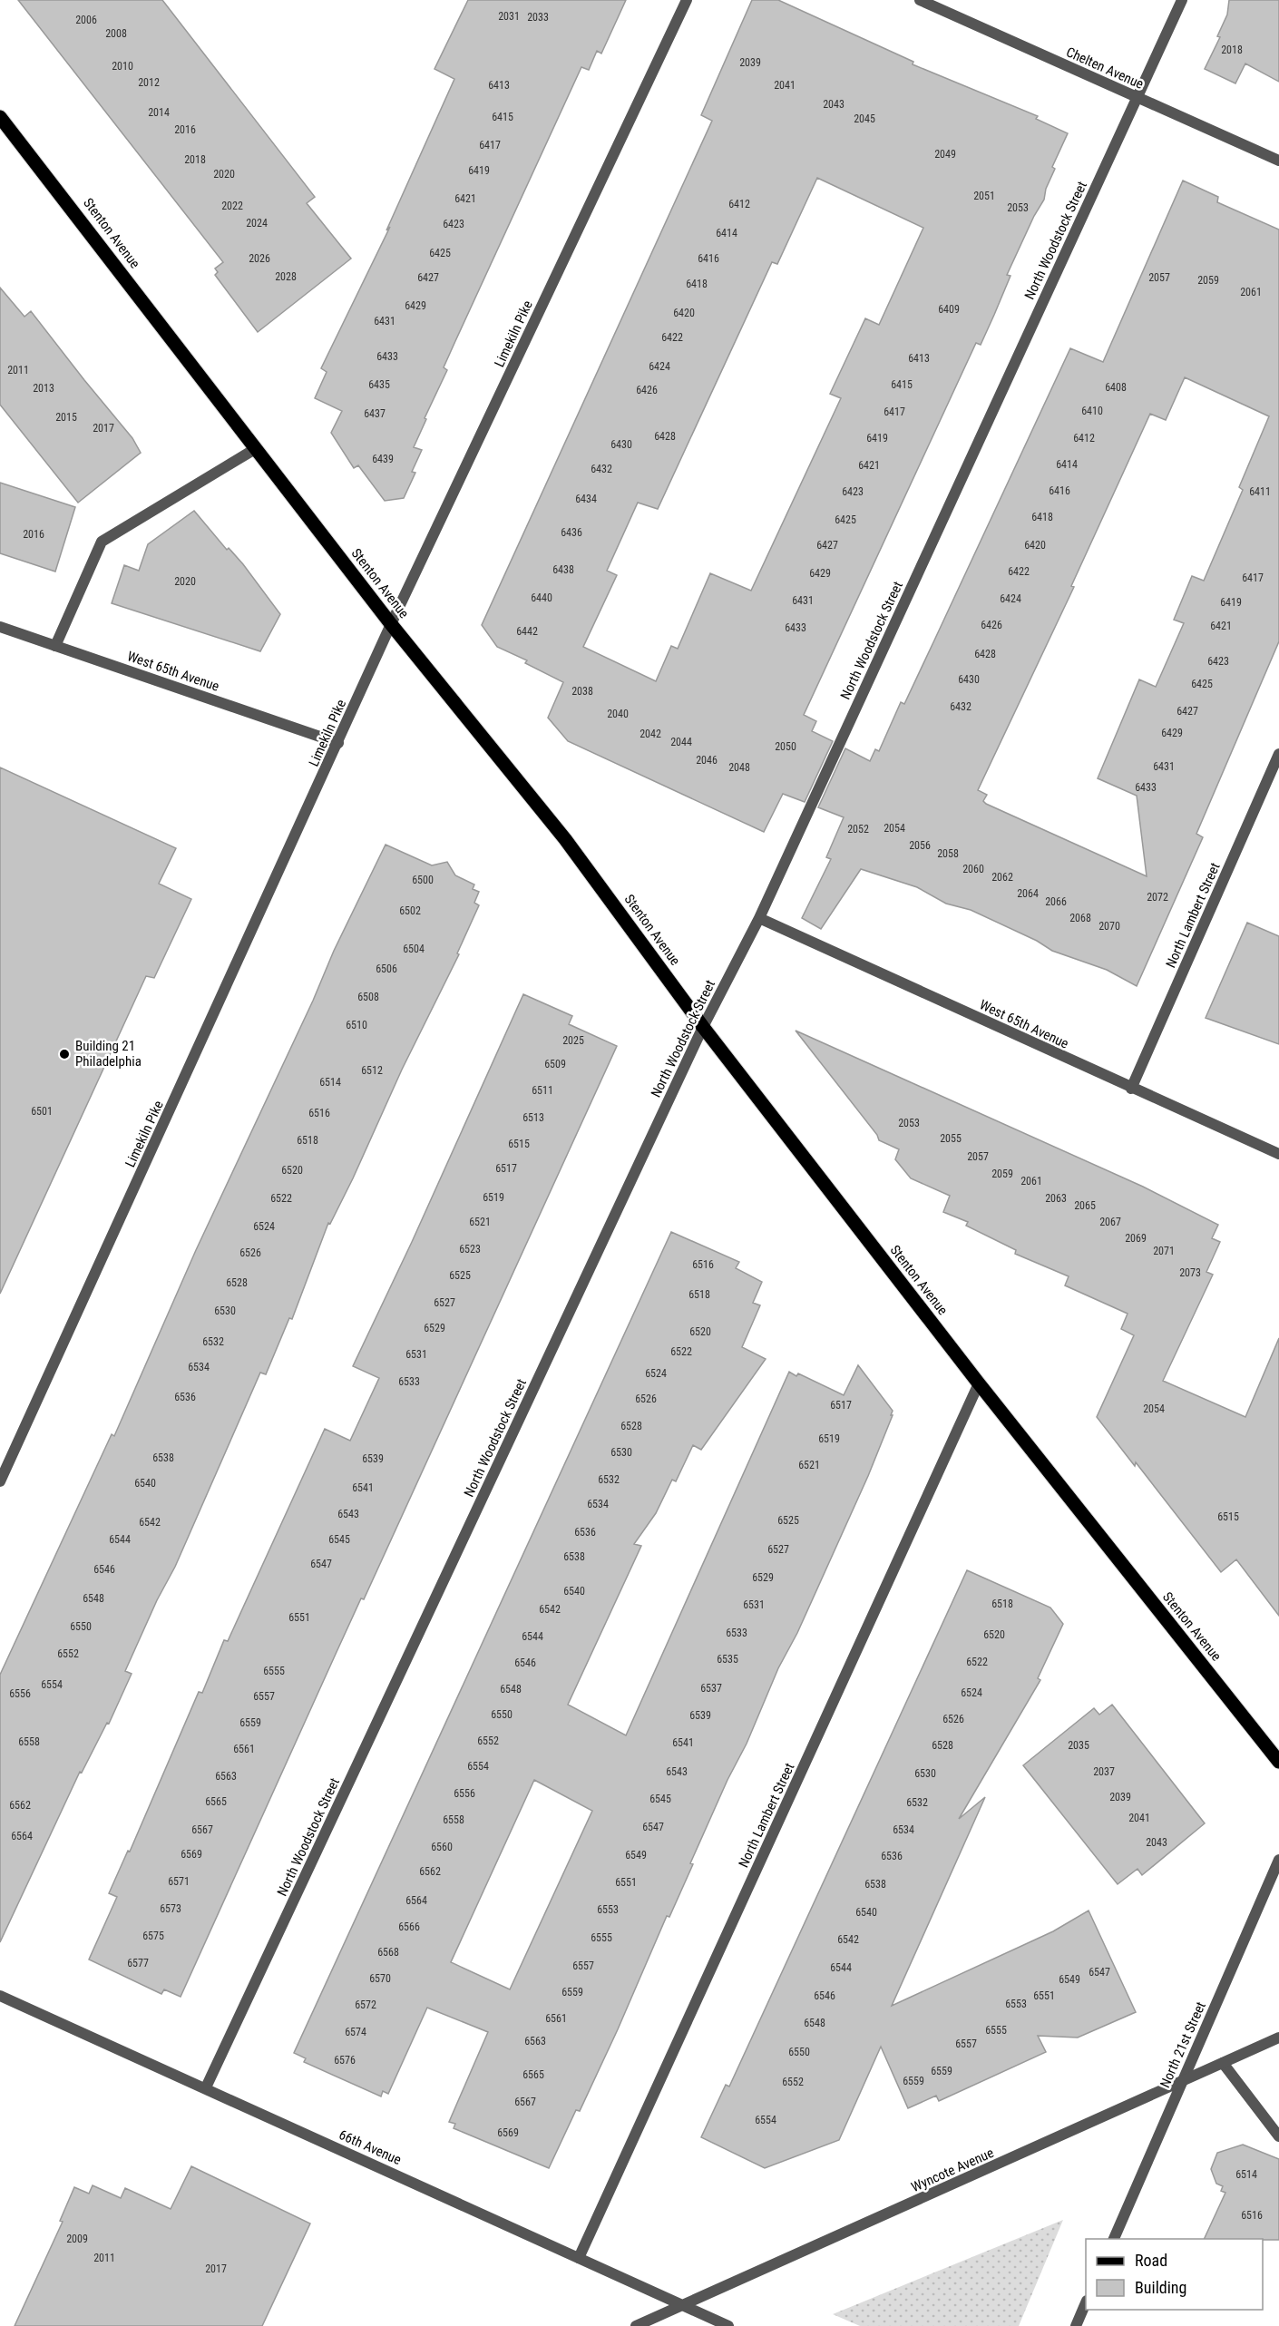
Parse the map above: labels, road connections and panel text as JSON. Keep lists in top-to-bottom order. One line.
{"streets":{"main road":["Stenton Avenue"],"street":["Chelten Avenue","North Woodstock Street","Limekiln Pike","West 65th Avenue","North Lambert Street","North 21st Street","66th Avenue","Wyncote Avenue"]},"crossings":[["Chelten Avenue","North Woodstock Street"],["Stenton Avenue","North Woodstock Street"],["Stenton Avenue","Limekiln Pike"],["Stenton Avenue","North Lambert Street"],["North Woodstock Street","West 65th Avenue"],["North Woodstock Street","66th Avenue"],["Limekiln Pike","West 65th Avenue"],["West 65th Avenue","North Lambert Street"],["North Lambert Street","66th Avenue"],["North 21st Street","Wyncote Avenue"],["66th Avenue","Wyncote Avenue"]],"places":["Building 21 Philadelphia"],"house_numbers":["2031","2033","2006","2008","2018","2039","2010","2012","6413","2041","2043","2014","6415","2045","2016","6417","2049","2018","6419","2020","2051","6421","6412","2022","2053","2024","6423","6414","6425","2026","6416","2028","6427","2057","2059","6418","2061","6429","6409","6420","6431","6422","6433","6413","6424","2011","6435","6415","6408","2013","6426","6410","6417","6437","2015","2017","6428","6419","6412","6430","6439","6414","6421","6432","6416","6423","6411","6434","6418","6425","6436","2016","6427","6420","6438","6422","6429","6417","2020","6440","6424","6431","6419","6426","6421","6433","6442","6428","6423","6430","6425","2038","6432","6427","2040","6429","2042","2044","2050","2046","6431","2048","6433","2054","2052","2056","2058","2060","2062","6500","2064","2072","2066","6502","2068","2070","6504","6506","6508","6510","2025","6509","6512","6514","6511","6501","6516","6513","2053","2055","6518","6515","2057","6517","6520","2059","2061","6519","6522","2063","2065","6521","2067","6524","2069","6523","2071","6526","6516","2073","6525","6528","6518","6527","6530","6529","6520","6532","6522","6531","6534","6524","6533","6536","6526","6517","2054","6528","6519","6530","6538","6539","6521","6532","6540","6541","6534","6543","6515","6525","6542","6536","6544","6545","6527","6538","6547","6546","6529","6540","6548","6518","6531","6542","6551","6550","6533","6520","6544","6552","6535","6522","6546","6555","6554","6537","6548","6524","6556","6557","6550","6539","6526","6559","6552","6558","6541","6528","2035","6561","6554","6543","2037","6530","6563","6556","2039","6545","6565","6532","6562","2041","6558","6547","6567","6534","6564","2043","6560","6569","6549","6536","6562","6571","6551","6538","6564","6573","6553","6540","6566","6575","6555","6542","6568","6577","6557","6544","6547","6570","6549","6559","6546","6551","6553","6572","6561","6548","6555","6574","6563","6557","6550","6576","6559","6565","6559","6552","6567","6554","6569","6514","6516","2009","2011","2017"],"legend":["Road","Building"]}
